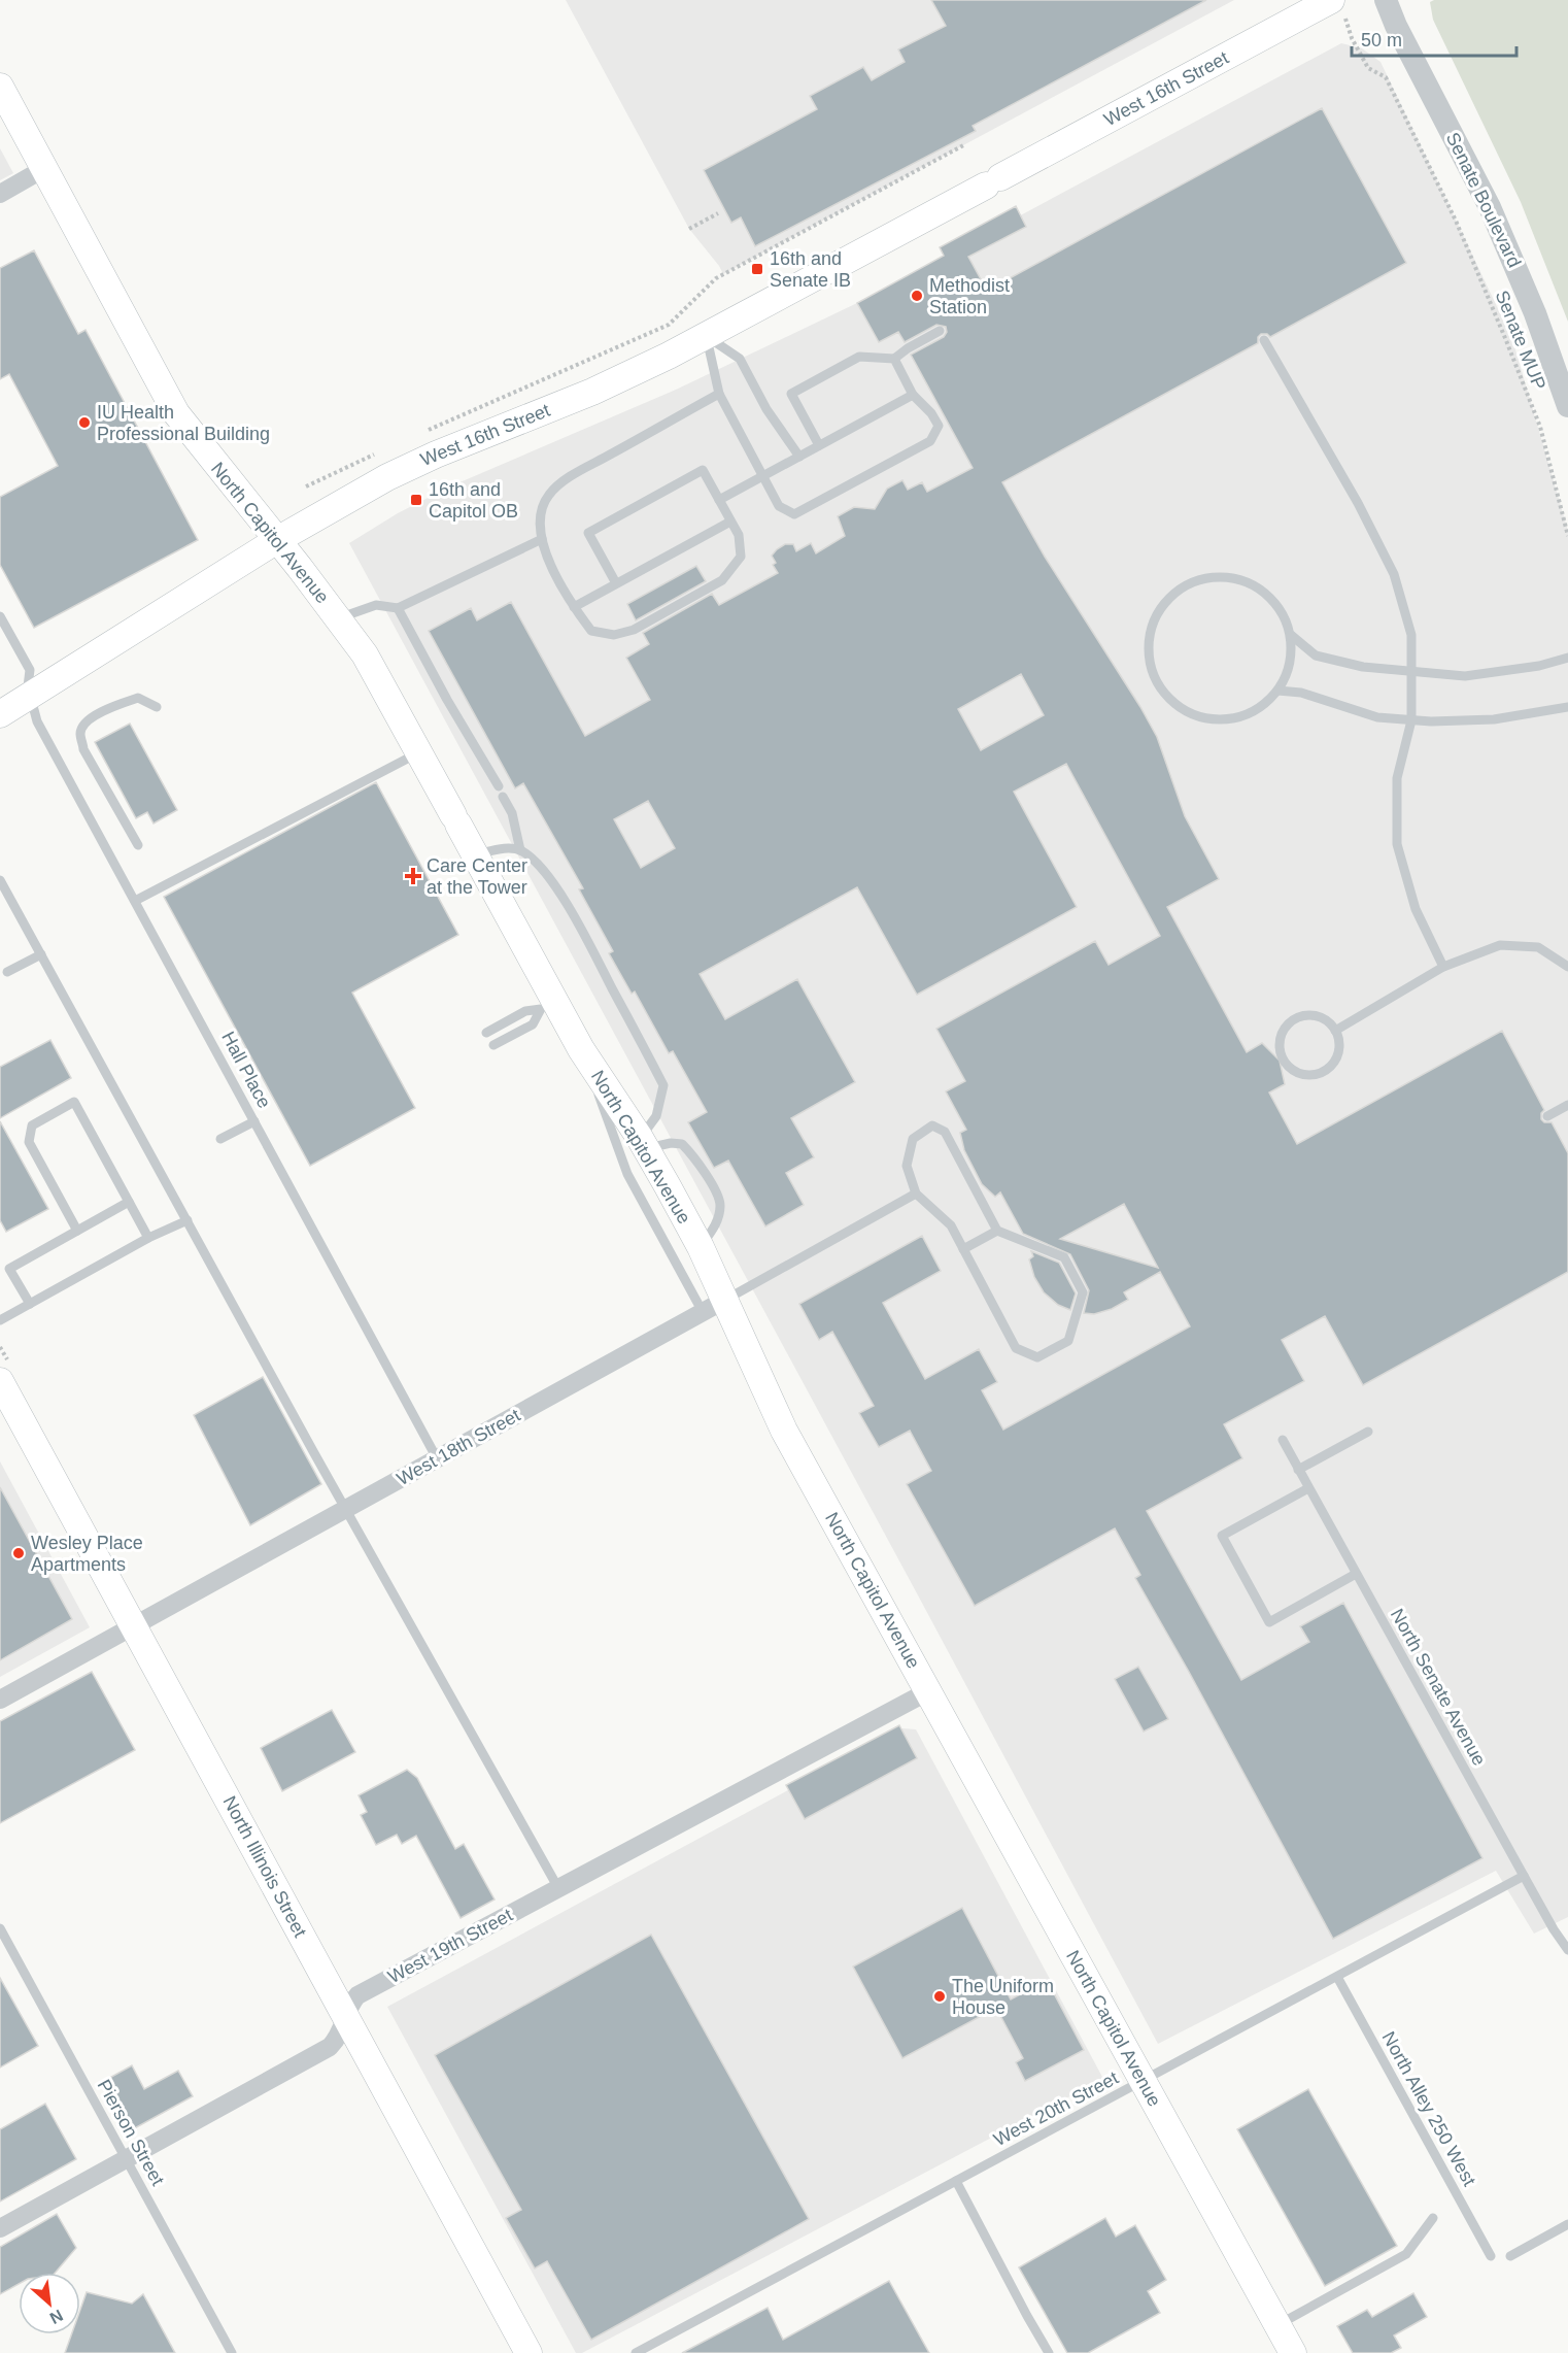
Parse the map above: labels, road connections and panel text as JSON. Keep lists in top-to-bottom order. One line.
{"streets":{"main road":["West 16th Street","North Capitol Avenue","North Illinois Street"],"street":["Senate Boulevard","West 18th Street","West 19th Street"],"lane":["Hall Place","North Senate Avenue","West 20th Street","North Alley 250 West","Pierson Street"],"path":["Senate MUP"]},"crossings":[["West 16th Street","North Capitol Avenue"],["West 16th Street","Hall Place"],["North Capitol Avenue","West 18th Street"],["North Capitol Avenue","West 19th Street"],["North Capitol Avenue","West 20th Street"],["Hall Place","West 18th Street"],["West 18th Street","North Illinois Street"],["North Senate Avenue","West 20th Street"],["North Illinois Street","West 19th Street"],["West 19th Street","Pierson Street"],["West 20th Street","North Alley 250 West"]],"places":{"transit":["16th and Senate IB","16th and Capitol OB"],"other":["Methodist Station","IU Health Professional Building","Wesley Place Apartments","The Uniform House"],"health":["Care Center at the Tower"]},"scale_bar":"50 m","north":"bottom right"}
